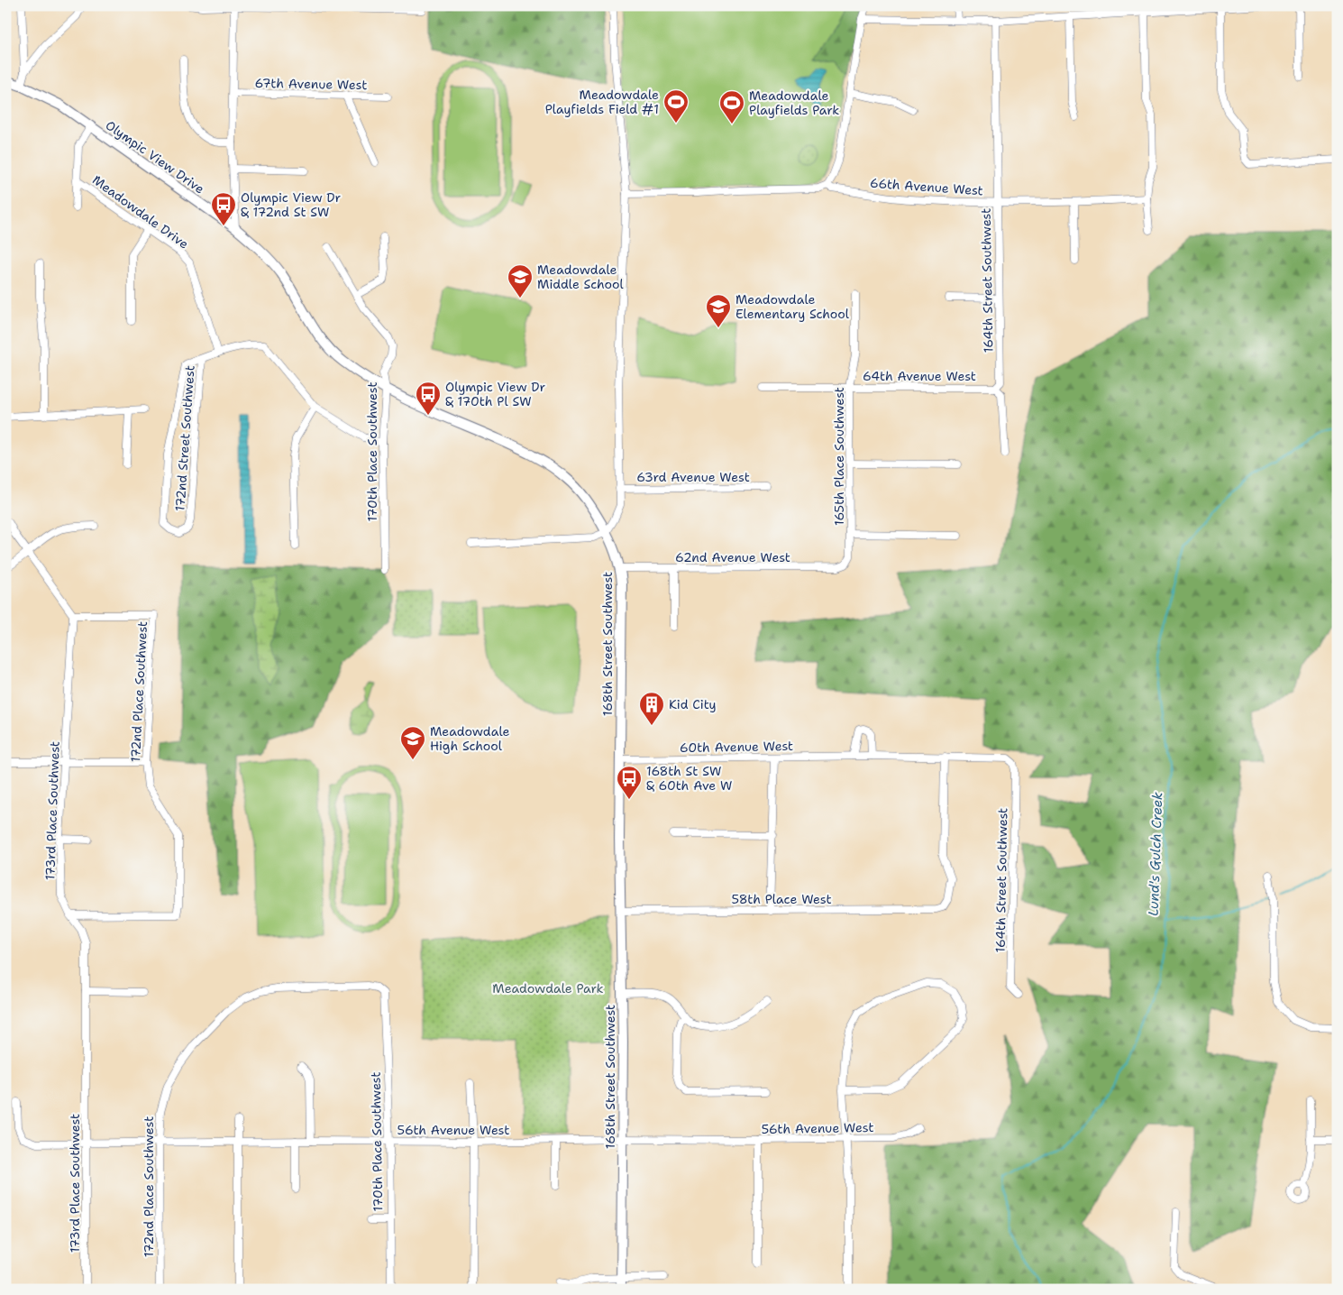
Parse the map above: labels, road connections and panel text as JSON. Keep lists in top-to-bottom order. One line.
{"streets":{"main road":["Olympic View Drive","168th Street Southwest"],"street":["67th Avenue West","66th Avenue West","Meadowdale Drive","164th Street Southwest","64th Avenue West","172nd Street Southwest","170th Place Southwest","165th Place Southwest","63rd Avenue West","62nd Avenue West","172nd Place Southwest","60th Avenue West","173rd Place Southwest","58th Place West","56th Avenue West"]},"crossings":[["Olympic View Drive","170th Place Southwest"],["Olympic View Drive","168th Street Southwest"],["66th Avenue West","164th Street Southwest"],["Meadowdale Drive","172nd Street Southwest"],["164th Street Southwest","64th Avenue West"],["164th Street Southwest","60th Avenue West"],["64th Avenue West","165th Place Southwest"],["170th Place Southwest","172nd Place Southwest"],["170th Place Southwest","56th Avenue West"],["165th Place Southwest","62nd Avenue West"],["62nd Avenue West","168th Street Southwest"],["168th Street Southwest","60th Avenue West"],["168th Street Southwest","58th Place West"],["168th Street Southwest","56th Avenue West"],["172nd Place Southwest","173rd Place Southwest"],["172nd Place Southwest","56th Avenue West"],["60th Avenue West","58th Place West"],["173rd Place Southwest","56th Avenue West"]],"water":["Lund's Gulch Creek"],"parks":["Meadowdale Park"],"places":{"sports":["Meadowdale Playfields Field #1","Meadowdale Playfields Park"],"bus stop":["Olympic View Dr & 172nd St SW","Olympic View Dr & 170th Pl SW","168th St SW & 60th Ave W"],"school or university":["Meadowdale Middle School","Meadowdale Elementary School","Meadowdale High School"],"building":["Kid City"]}}
